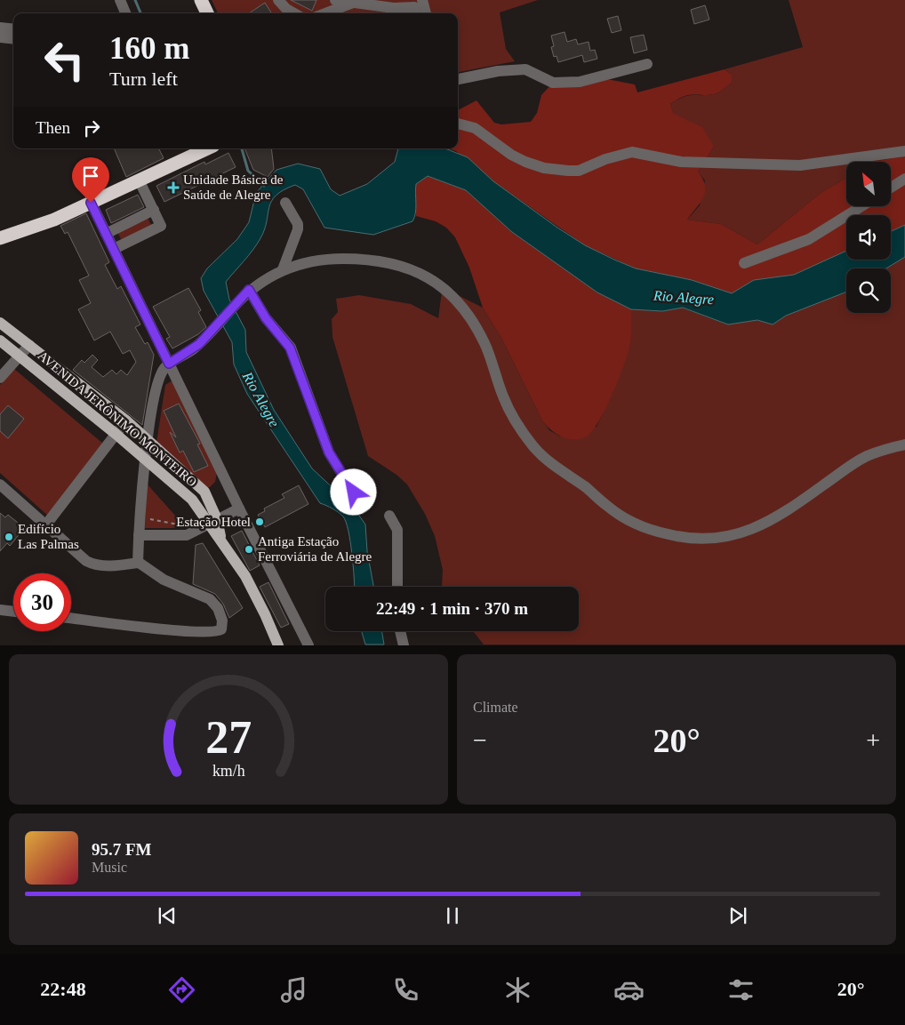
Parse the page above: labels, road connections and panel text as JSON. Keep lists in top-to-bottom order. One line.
{"streets":{"main road":["AVENIDA JERÔNIMO MONTEIRO"]},"water":["Rio Alegre"],"places":{"health":["Unidade Básica de Saúde de Alegre"],"other":["Estação Hotel","Edifício Las Palmas","Antiga Estação Ferroviária de Alegre"]},"north":"top left","page":{"turn":["160 m","Turn left"],"then":"Then","limit":"30","trip":"22:49 · 1 min · 370 m","tile":"Climate","heat":["−","20°","+"],"song":["95.7 FM","Music"],"tabs":["22:48","20°"],"gauge":["27","km/h"]}}
